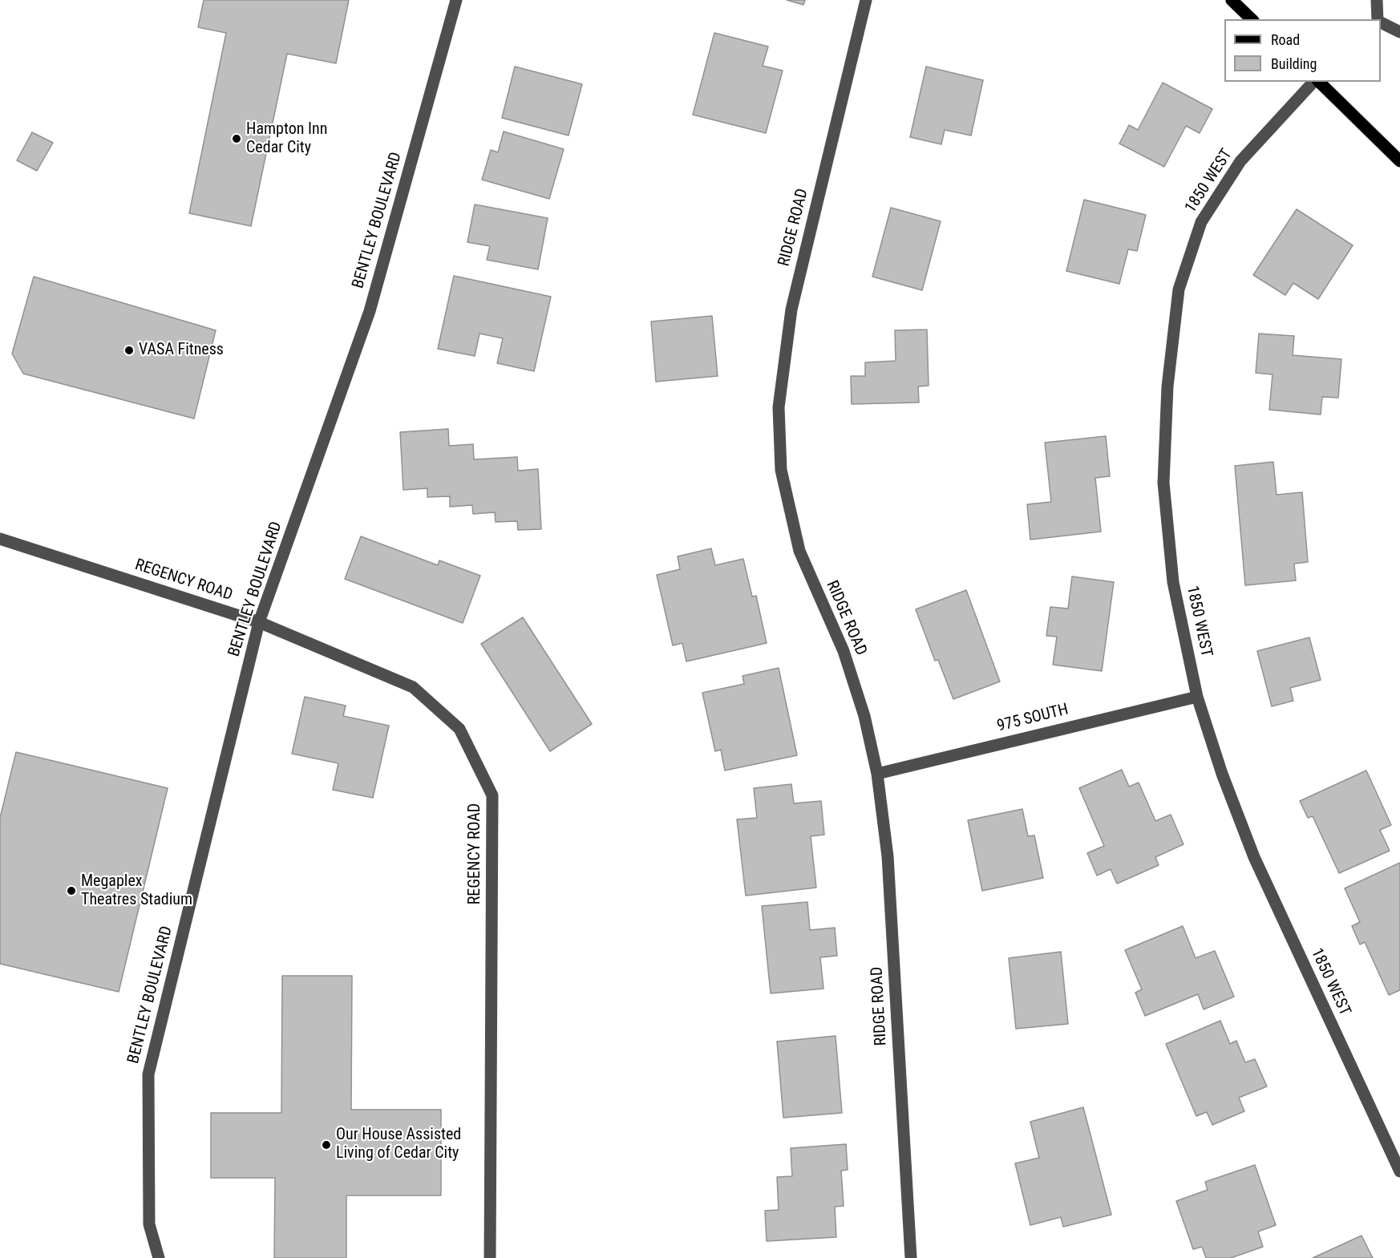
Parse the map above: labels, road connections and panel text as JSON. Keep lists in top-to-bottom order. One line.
{"streets":{"street":["1850 WEST","BENTLEY BOULEVARD","RIDGE ROAD","REGENCY ROAD","975 SOUTH"]},"crossings":[["1850 WEST","975 SOUTH"],["BENTLEY BOULEVARD","REGENCY ROAD"],["RIDGE ROAD","975 SOUTH"]],"places":["Hampton Inn Cedar City","VASA Fitness","Megaplex Theatres Stadium","Our House Assisted Living of Cedar City"],"legend":["Road","Building"]}
